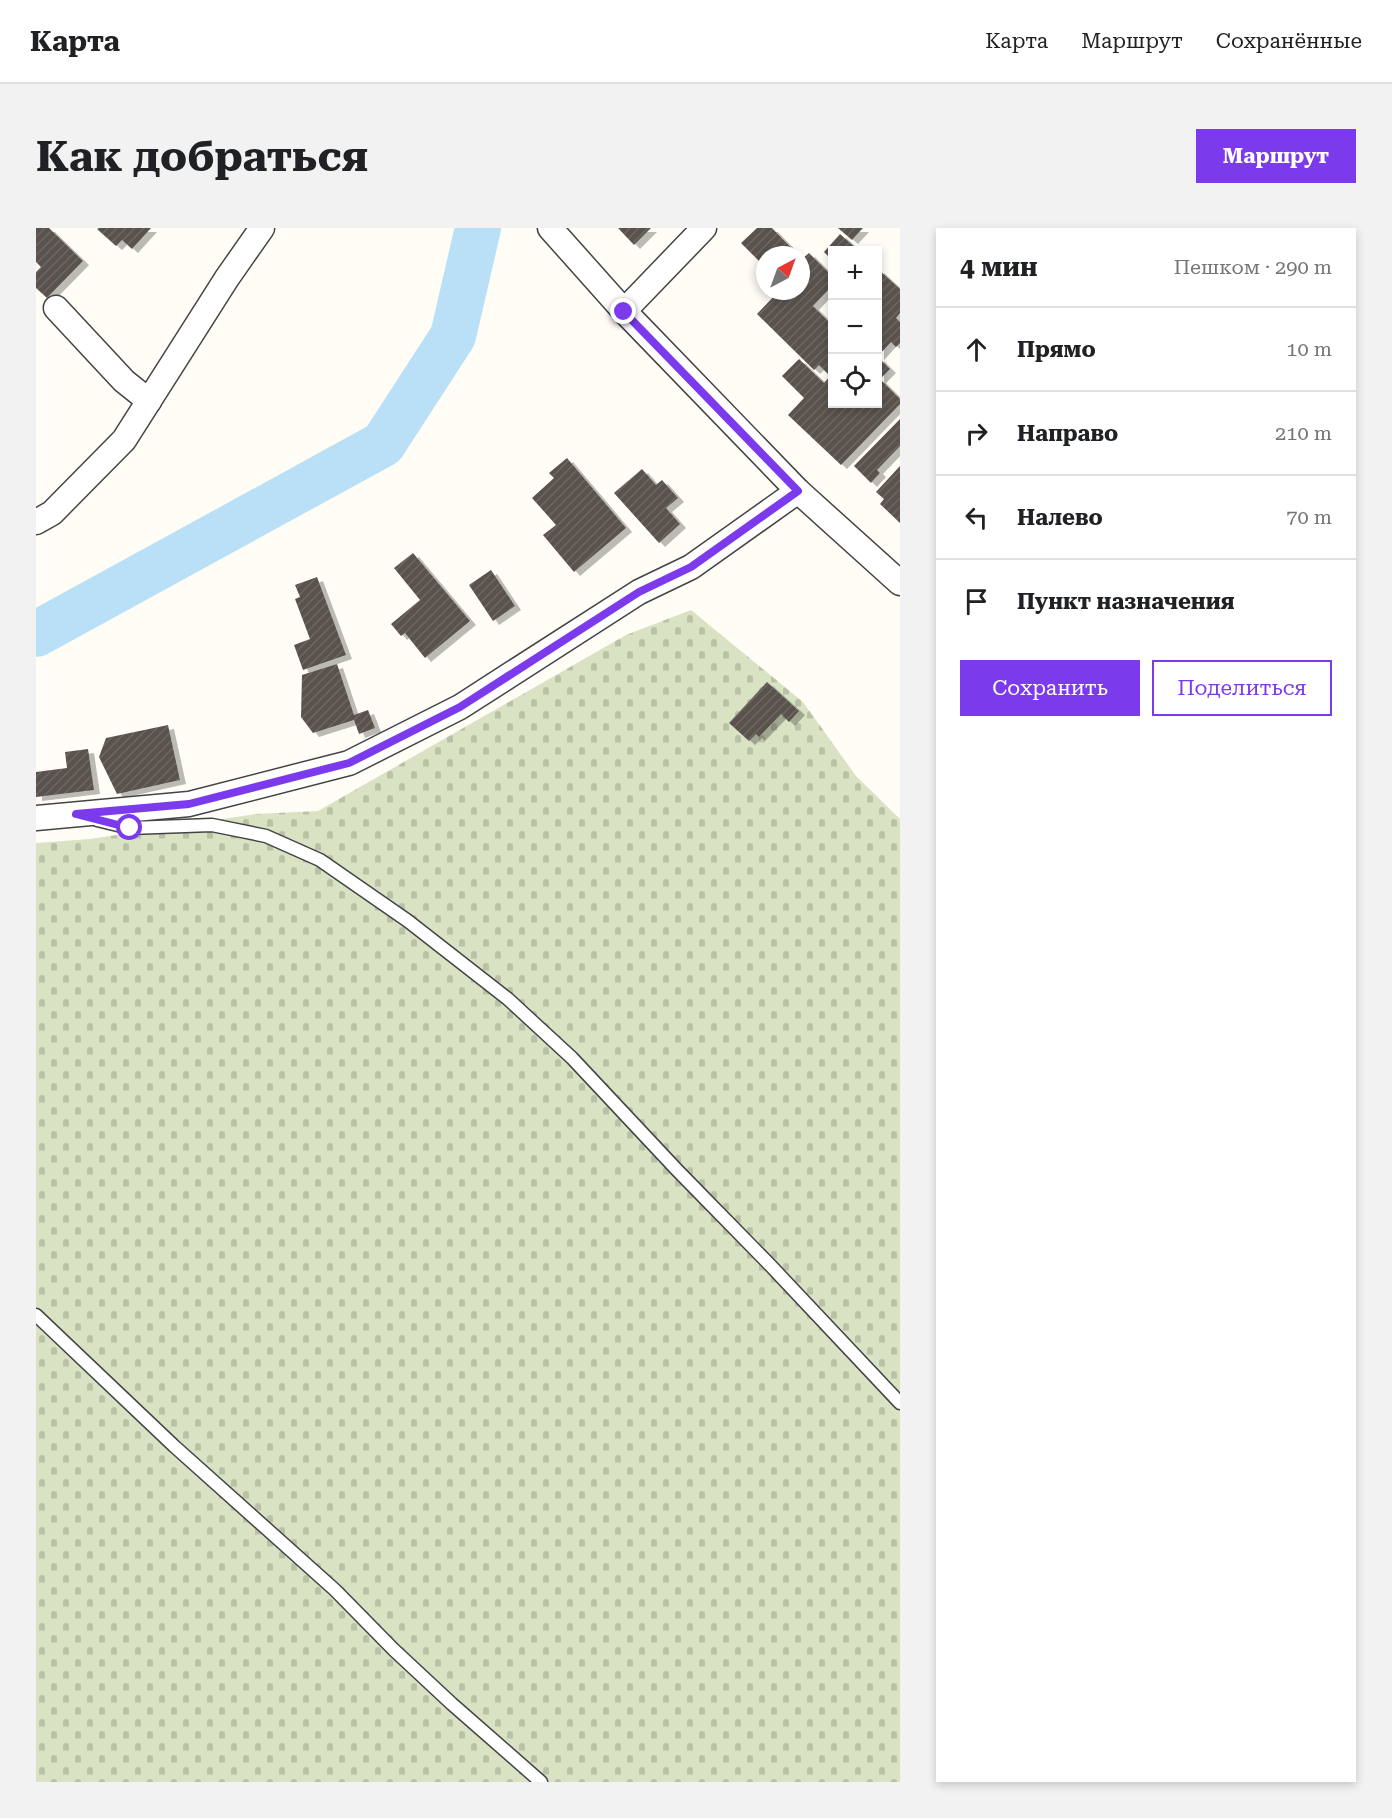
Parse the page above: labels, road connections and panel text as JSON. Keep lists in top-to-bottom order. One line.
{"north":"top right","page":{"header":"Карта","nav":["Карта","Маршрут","Сохранённые"],"buttons":["Маршрут",["Сохранить","Поделиться"]],"title":"Как добраться","heading":["4 мин","Пешком · 290 m"],"map_buttons":["+","−"],"list":[["Прямо","10 m"],["Направо","210 m"],["Налево","70 m"],"Пункт назначения"]}}
